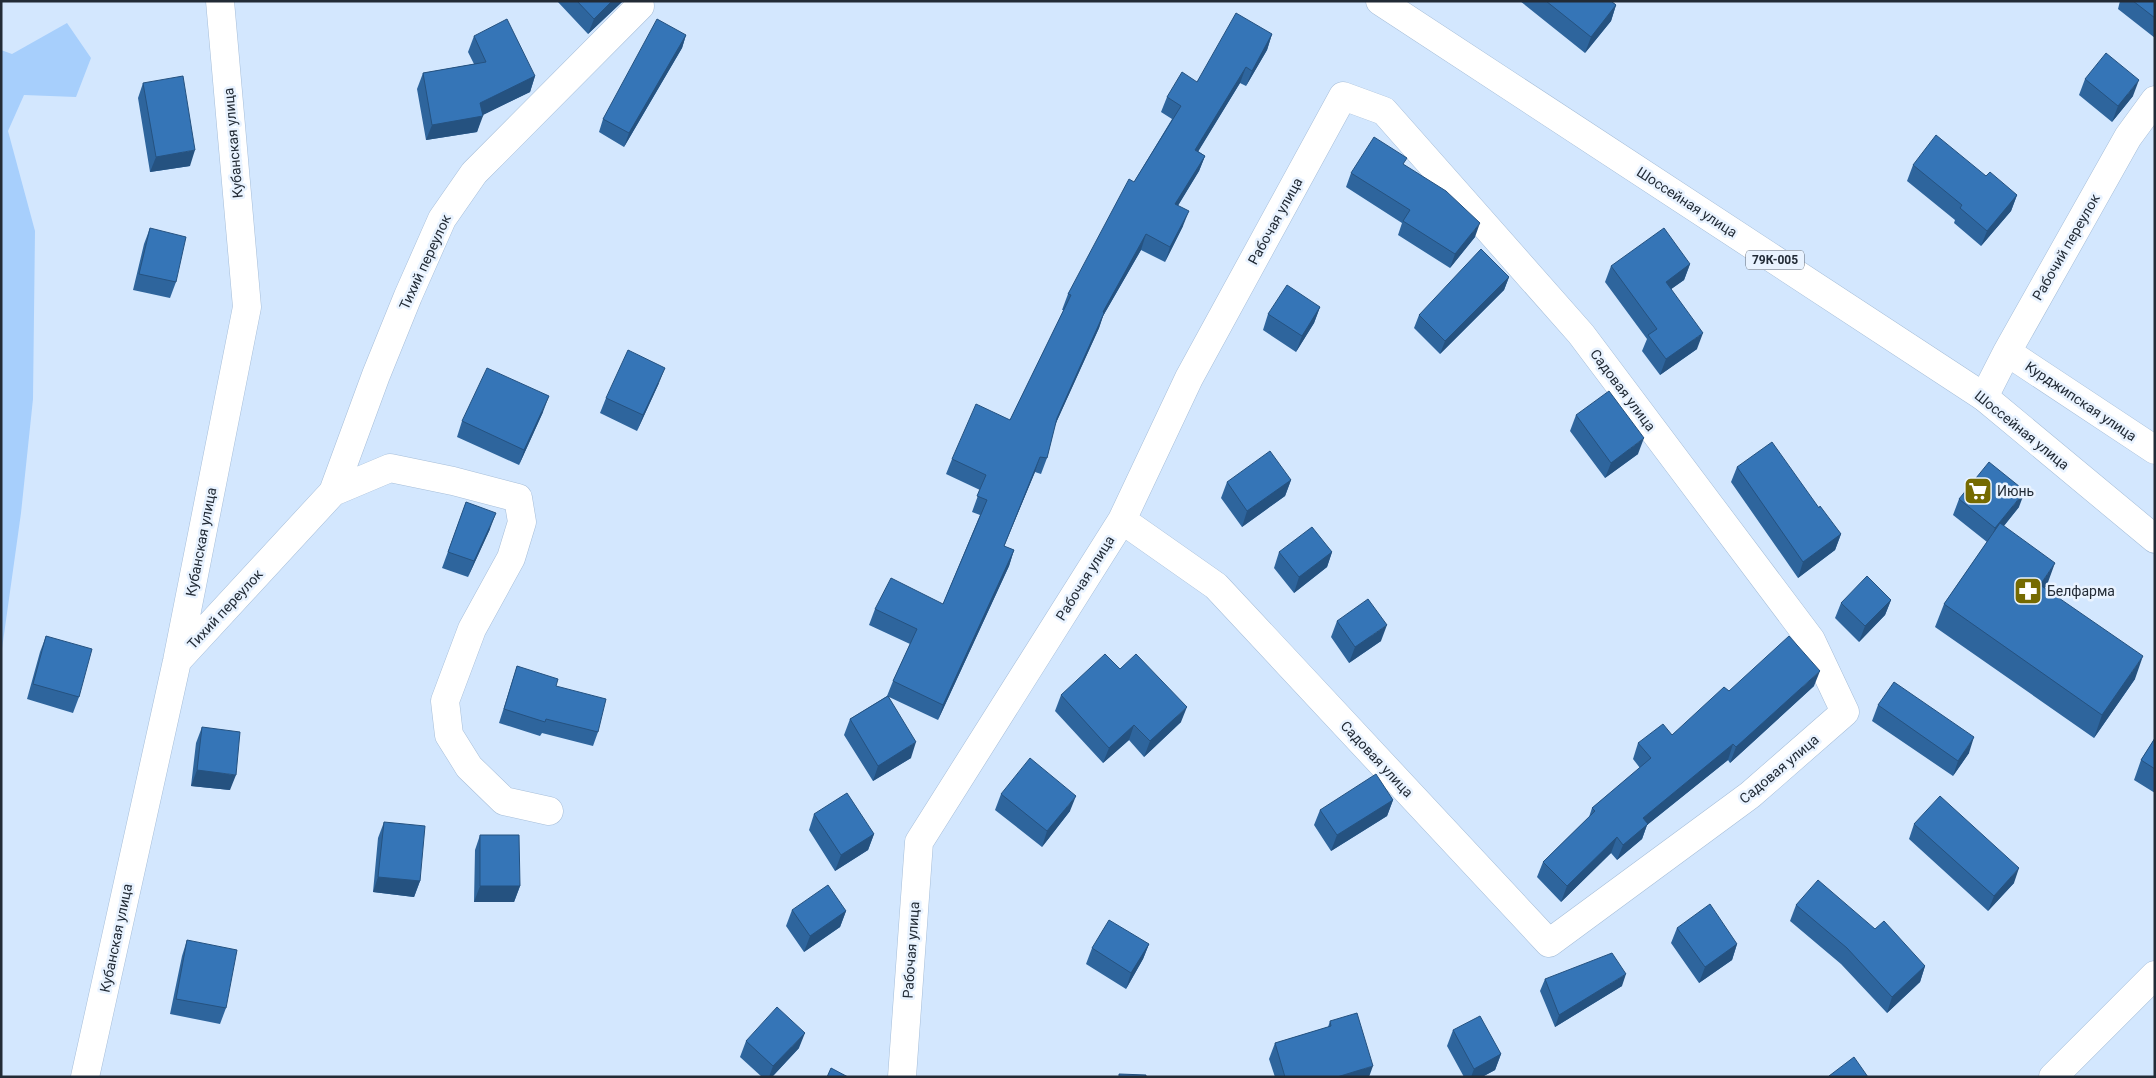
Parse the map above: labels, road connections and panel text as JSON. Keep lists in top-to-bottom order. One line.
{"streets":{"street":["Кубанская улица","Шоссейная улица","Рабочая улица","Рабочий переулок","79К-005","Тихий переулок","Садовая улица","Курджипская улица"]},"crossings":[["Кубанская улица","Тихий переулок"],["Шоссейная улица","Рабочий переулок"],["Рабочая улица","Садовая улица"],["Рабочий переулок","Курджипская улица"]],"places":{"supermarket":["Июнь"],"pharmacy":["Белфарма"]}}
